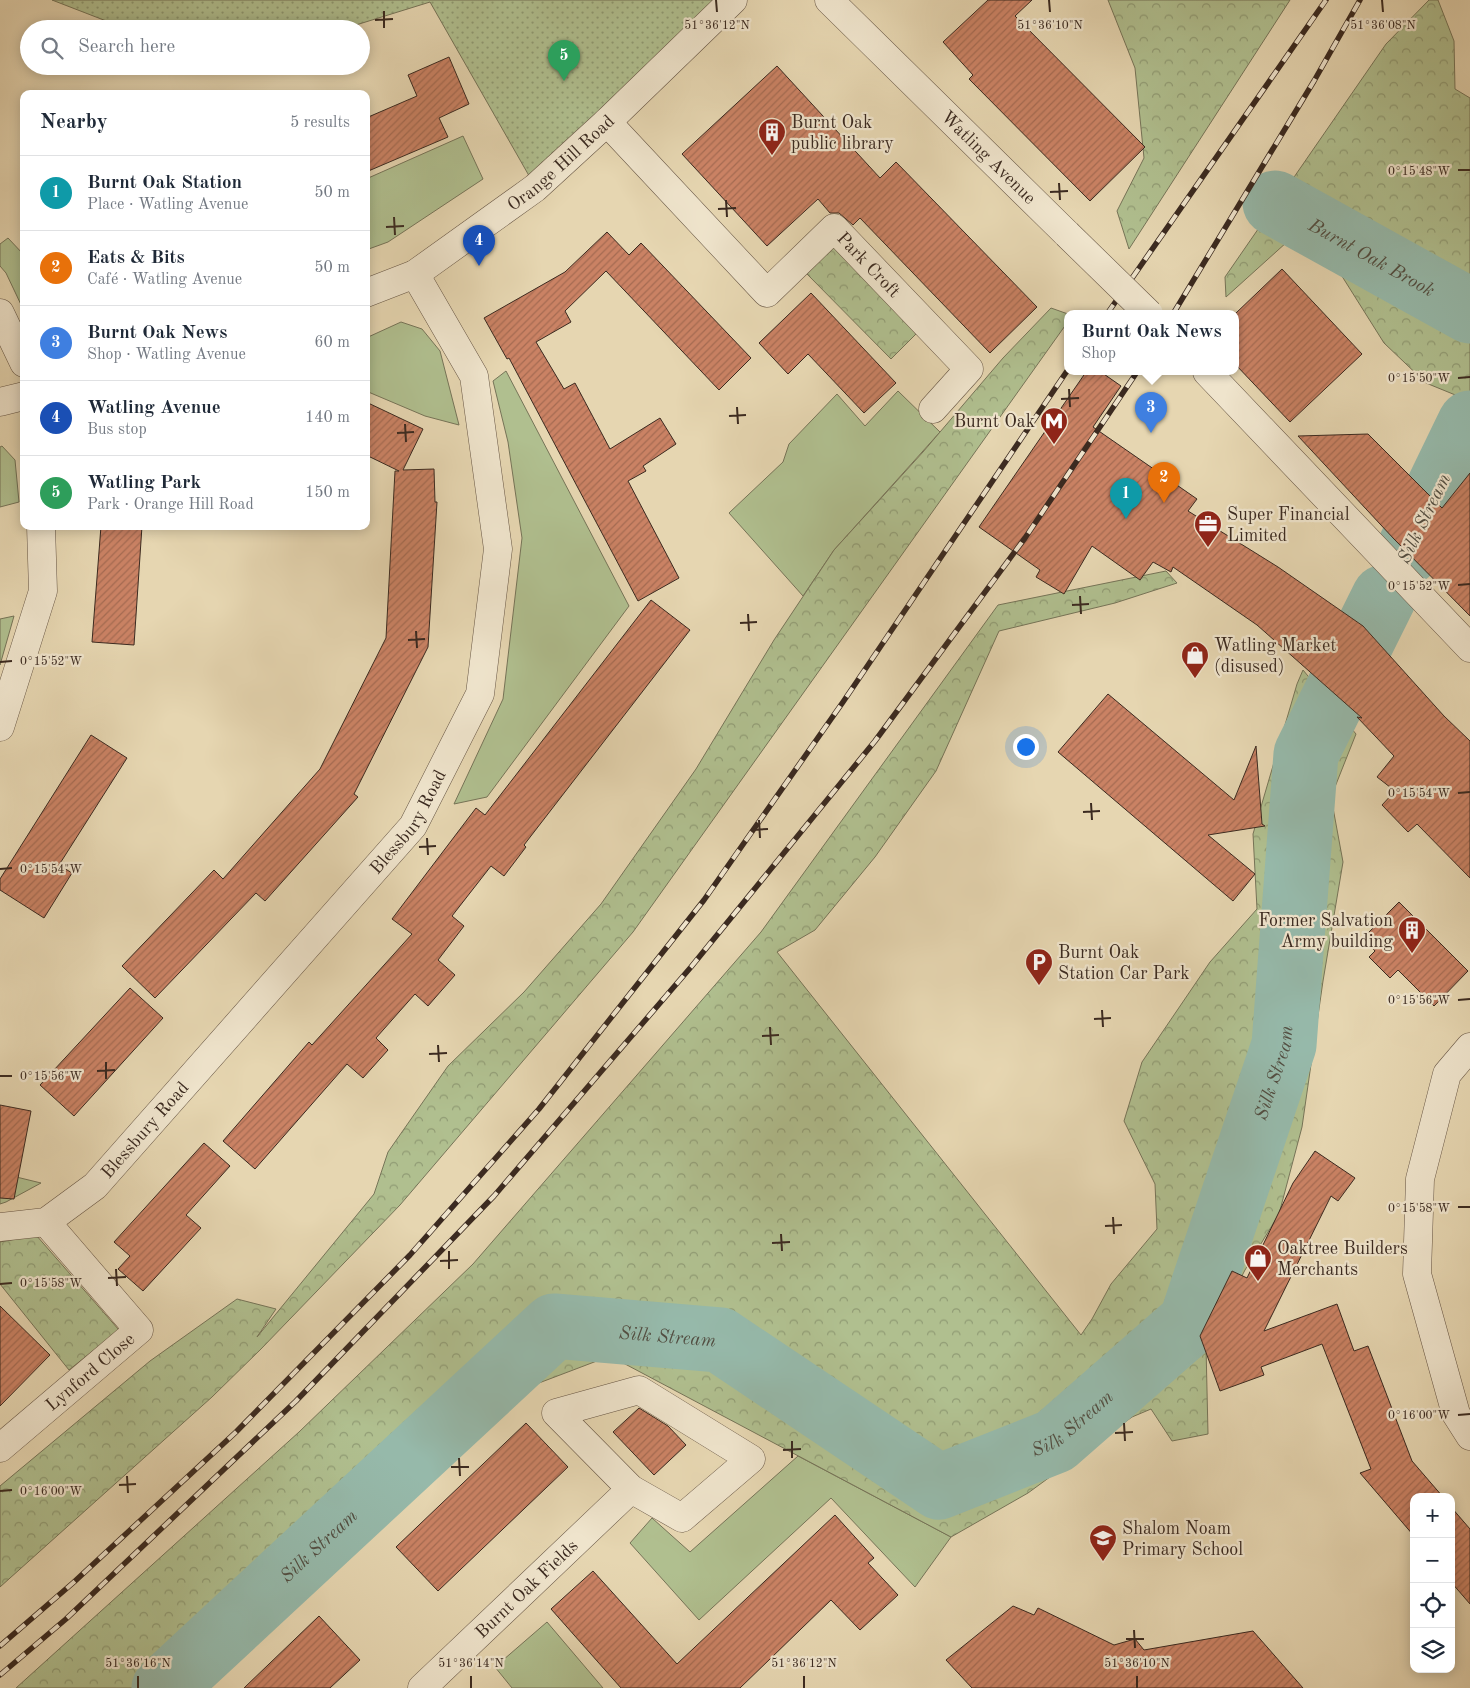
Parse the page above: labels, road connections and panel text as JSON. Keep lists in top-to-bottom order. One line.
{"streets":{"street":["Watling Avenue","Orange Hill Road","Park Croft","Blessbury Road","Lynford Close","Burnt Oak Fields"]},"crossings":[["Orange Hill Road","Park Croft"],["Orange Hill Road","Blessbury Road"],["Blessbury Road","Lynford Close"]],"water":["Burnt Oak Brook","Silk Stream"],"places":{"building":["Burnt Oak public library","Former Salvation Army building"],"metro station":["Burnt Oak"],"office":["Super Financial Limited"],"shop":["Watling Market (disused)","Oaktree Builders Merchants"],"parking":["Burnt Oak Station Car Park"],"school or university":["Shalom Noam Primary School"]},"page":{"search":"Search here","pins":["5","4","3","2","1"],"heading":["Nearby","5 results"],"list":[{"mark":"1","name":"Burnt Oak Station","note":"Place · Watling Avenue","value":"50 m"},{"mark":"2","name":"Eats & Bits","note":"Café · Watling Avenue","value":"50 m"},{"mark":"3","name":"Burnt Oak News","note":"Shop · Watling Avenue","value":"60 m"},{"mark":"4","name":"Watling Avenue","note":"Bus stop","value":"140 m"},{"mark":"5","name":"Watling Park","note":"Park · Orange Hill Road","value":"150 m"}],"popup":["Burnt Oak News","Shop"],"map_buttons":["+","−"]},"coordinates":["51°36'12\"N","51°36'10\"N","51°36'08\"N","0°15'48\"W","0°15'50\"W","0°15'52\"W","0°15'54\"W","0°15'56\"W","0°15'58\"W","0°16'00\"W","51°36'16\"N","51°36'14\"N"]}
